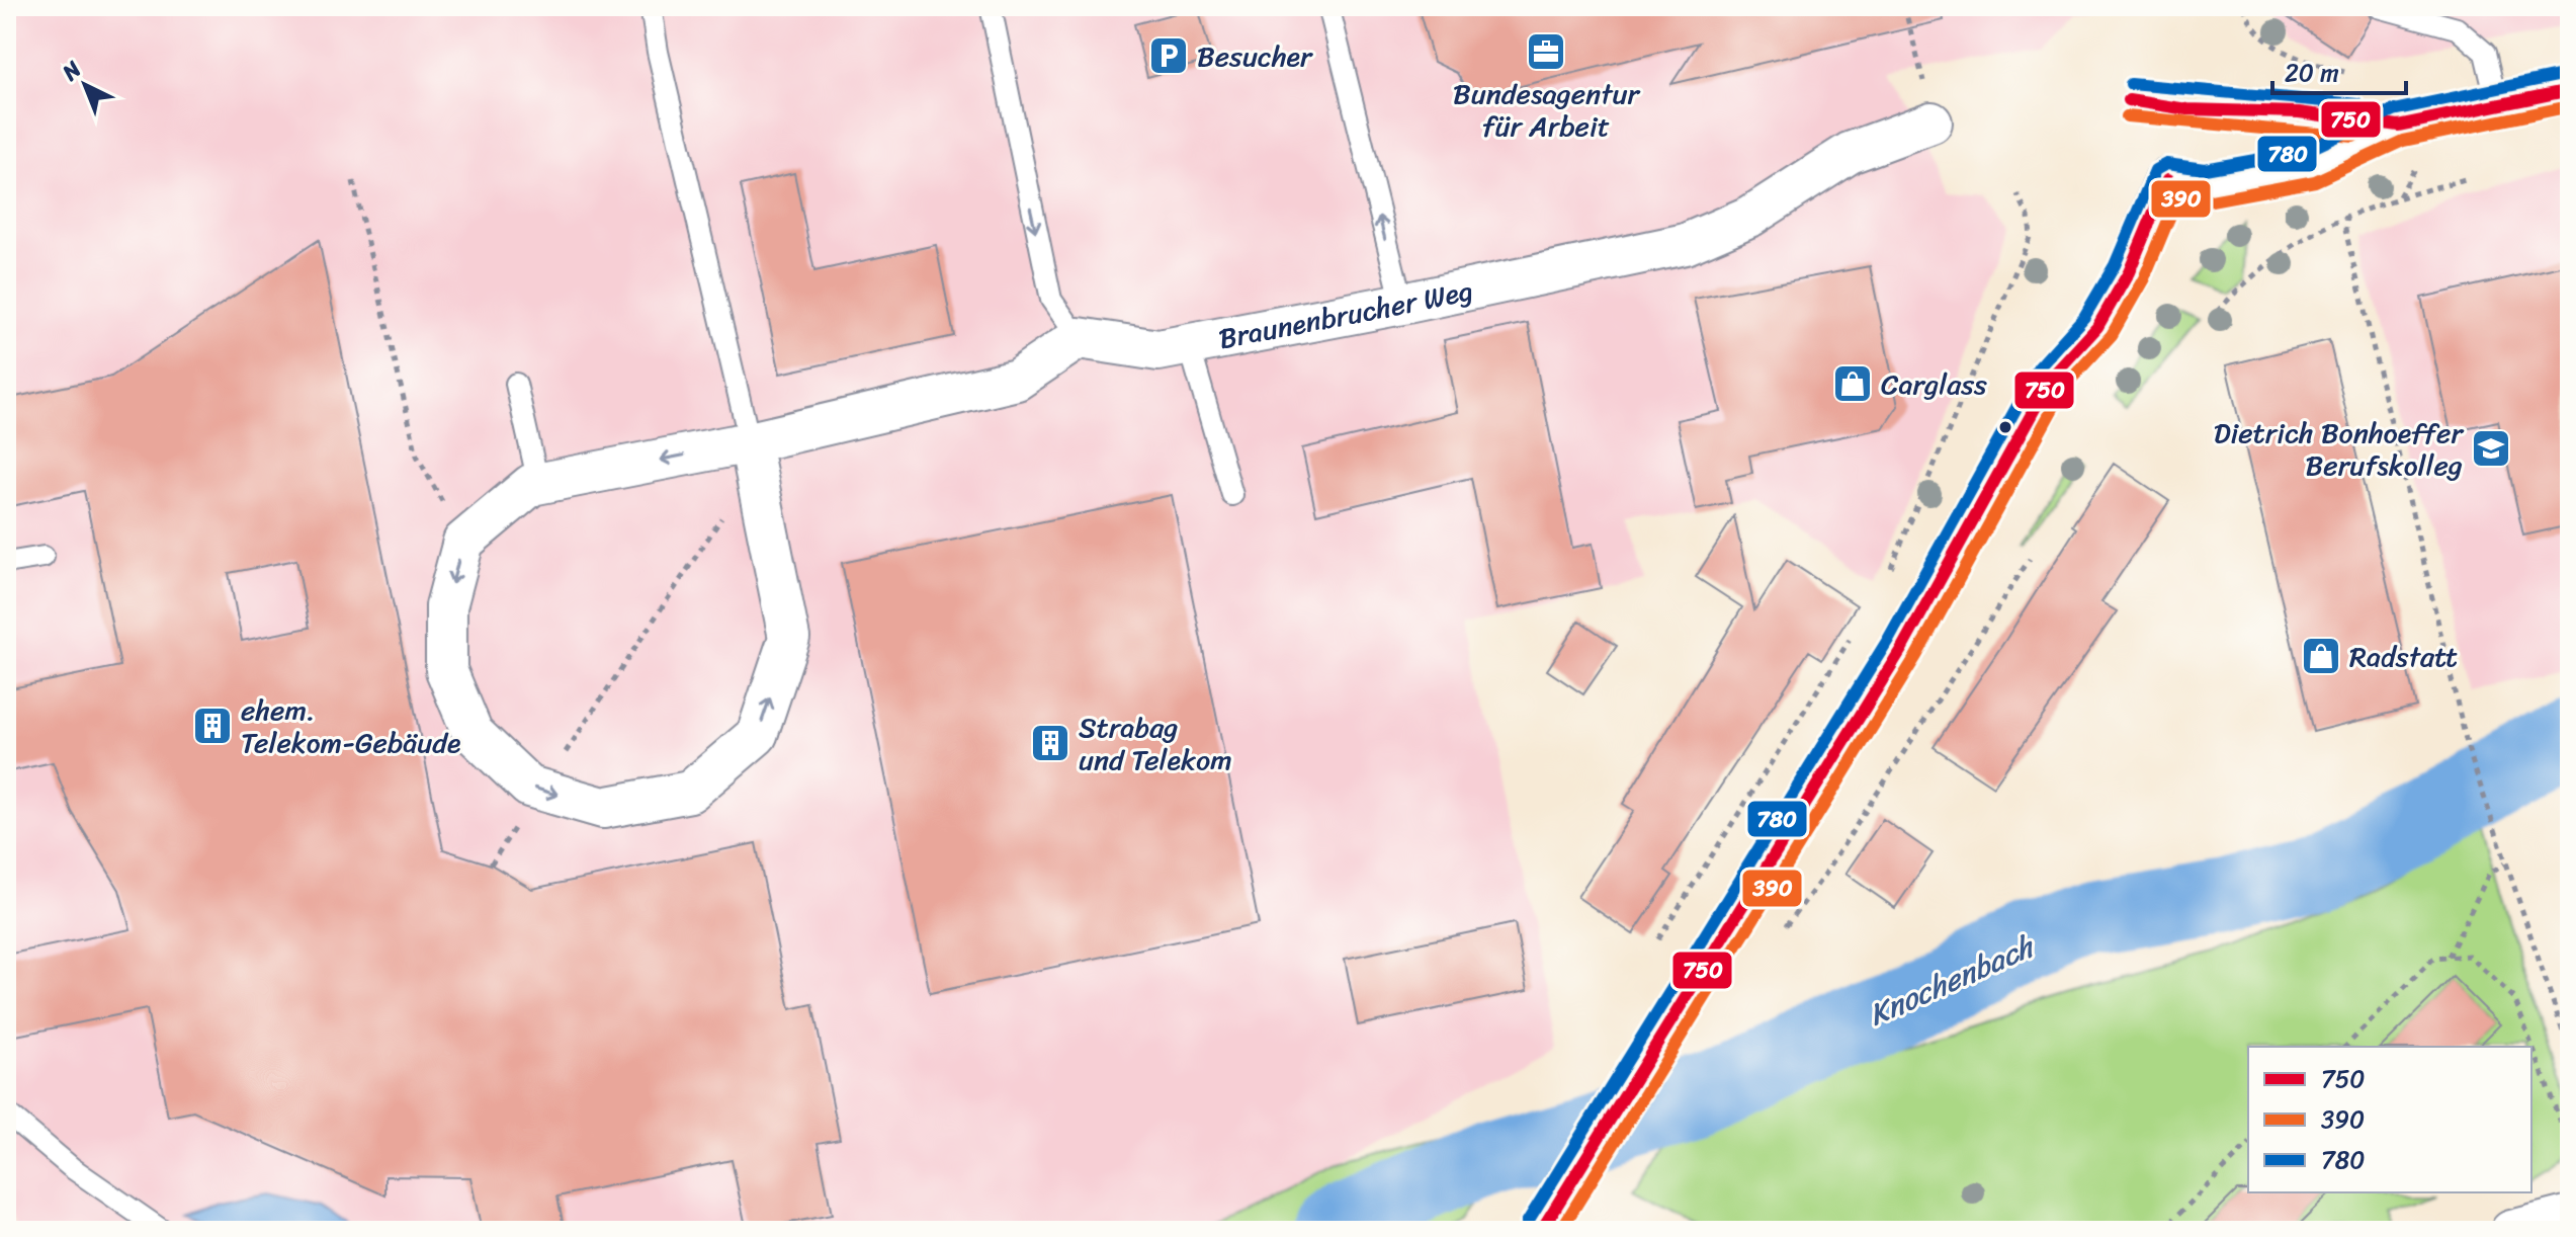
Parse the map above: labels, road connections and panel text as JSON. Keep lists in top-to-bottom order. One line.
{"streets":{"street":["Braunenbrucher Weg"]},"water":["Knochenbach"],"places":{"office":["Bundesagentur für Arbeit"],"parking":["Besucher"],"shop":["Carglass","Radstatt"],"school or university":["Dietrich Bonhoeffer Berufskolleg"],"building":["ehem. Telekom-Gebäude","Strabag und Telekom"]},"lines":["transit line 780","transit line 750","transit line 390"],"legend":["750","390","780"],"scale_bar":"20 m","north":"top left"}
